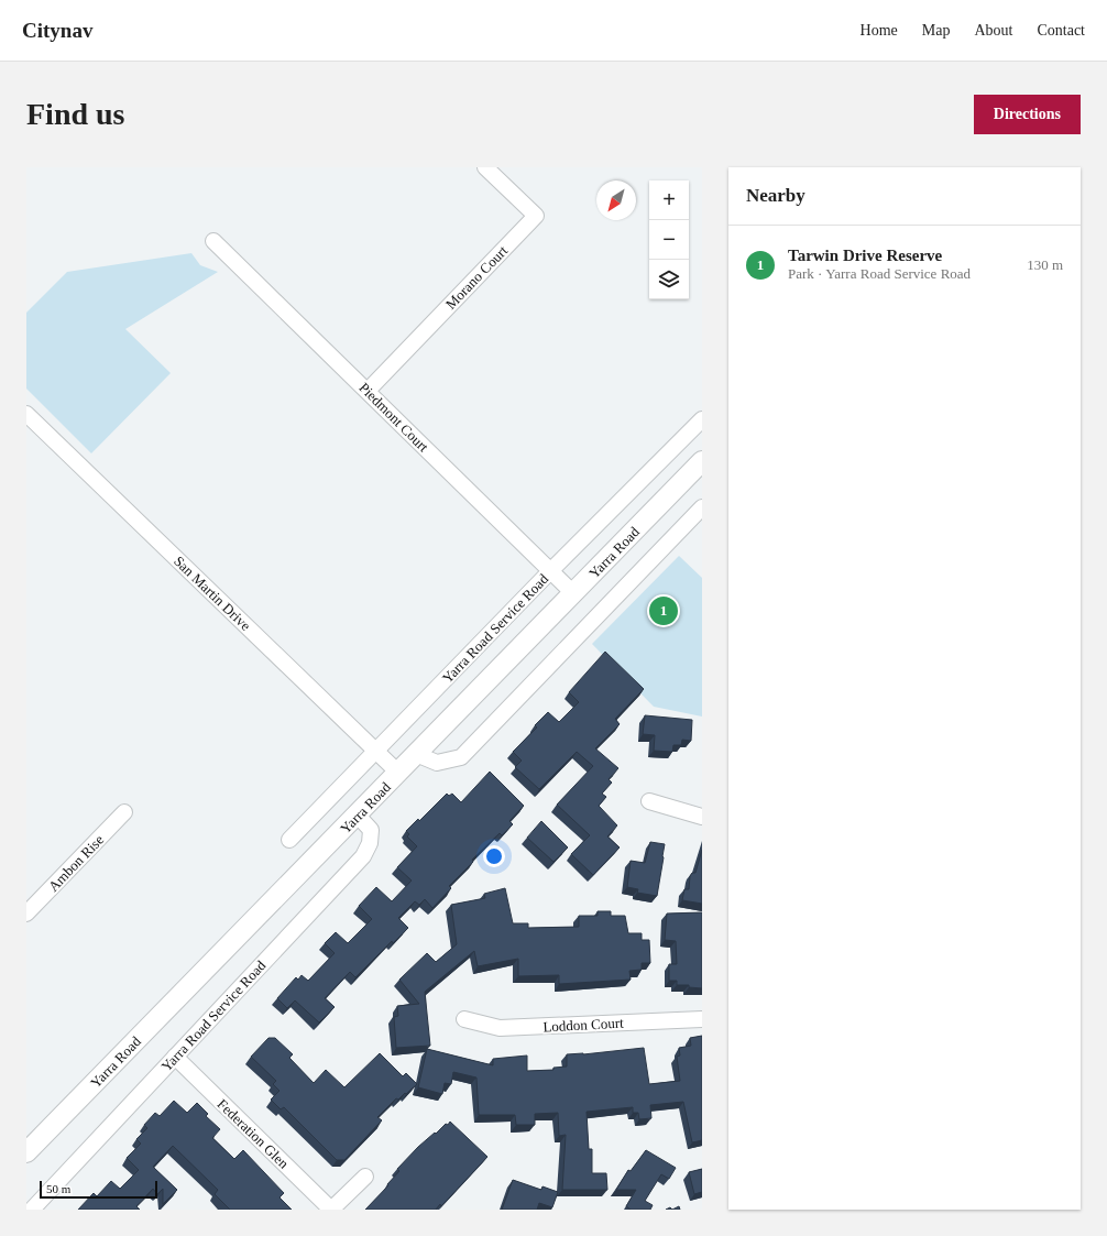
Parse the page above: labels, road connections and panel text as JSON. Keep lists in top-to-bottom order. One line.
{"streets":{"main road":["Yarra Road"],"street":["Morano Court","Piedmont Court","San Martin Drive","Yarra Road Service Road","Ambon Rise","Loddon Court","Federation Glen"]},"crossings":[["Morano Court","Piedmont Court"],["Piedmont Court","Yarra Road"],["Piedmont Court","Yarra Road Service Road"],["Yarra Road","San Martin Drive"],["Yarra Road","Yarra Road Service Road"],["San Martin Drive","Yarra Road Service Road"],["Yarra Road Service Road","Federation Glen"]],"scale_bar":"50 m","north":"bottom left","page":{"header":"Citynav","nav":["Home","Map","About","Contact"],"buttons":"Directions","title":"Find us","heading":"Nearby","map_buttons":["+","−"],"list":[{"mark":"1","name":"Tarwin Drive Reserve","note":"Park · Yarra Road Service Road","value":"130 m"}],"pins":"1","scale":"50 m"}}
